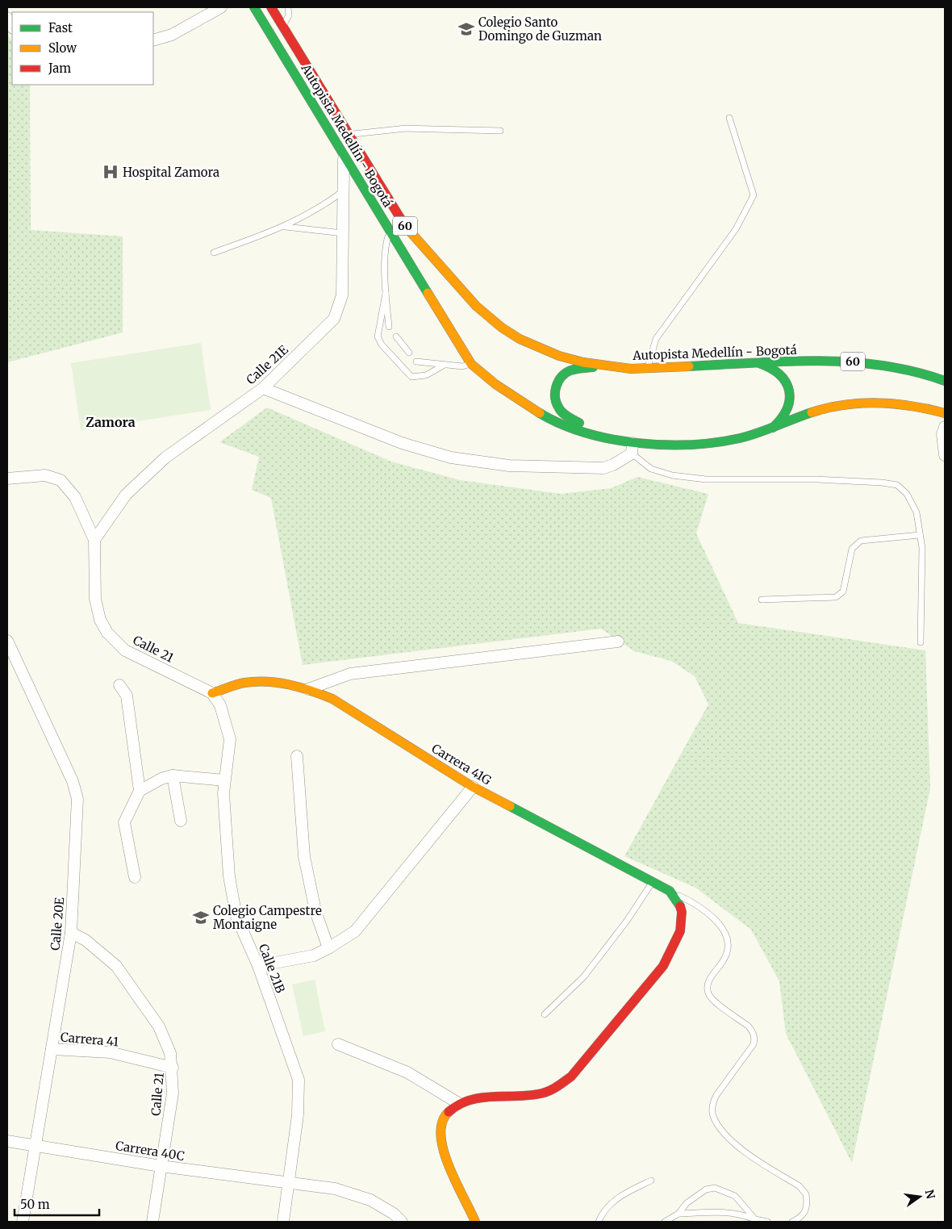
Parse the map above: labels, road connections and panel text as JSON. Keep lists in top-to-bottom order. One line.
{"streets":{"main road":["Autopista Medellín - Bogotá","60","Carrera 41G"],"street":["Calle 21E","Calle 21","Calle 20E","Calle 21B","Carrera 41","Carrera 40C"]},"crossings":[["Autopista Medellín - Bogotá","Calle 21E"],["Calle 21E","Calle 21"],["Calle 21","Carrera 41G"],["Calle 21","Calle 20E"],["Calle 21","Calle 21B"],["Calle 21","Carrera 41"],["Calle 21","Carrera 40C"],["Carrera 41G","Calle 21B"],["Calle 20E","Carrera 41"],["Calle 20E","Carrera 40C"],["Calle 21B","Carrera 40C"]],"districts":["Zamora"],"places":{"school or university":["Colegio Santo Domingo de Guzman","Colegio Campestre Montaigne"],"hospital":["Hospital Zamora"]},"legend":["Fast","Slow","Jam"],"scale_bar":"50 m","north":"right"}
